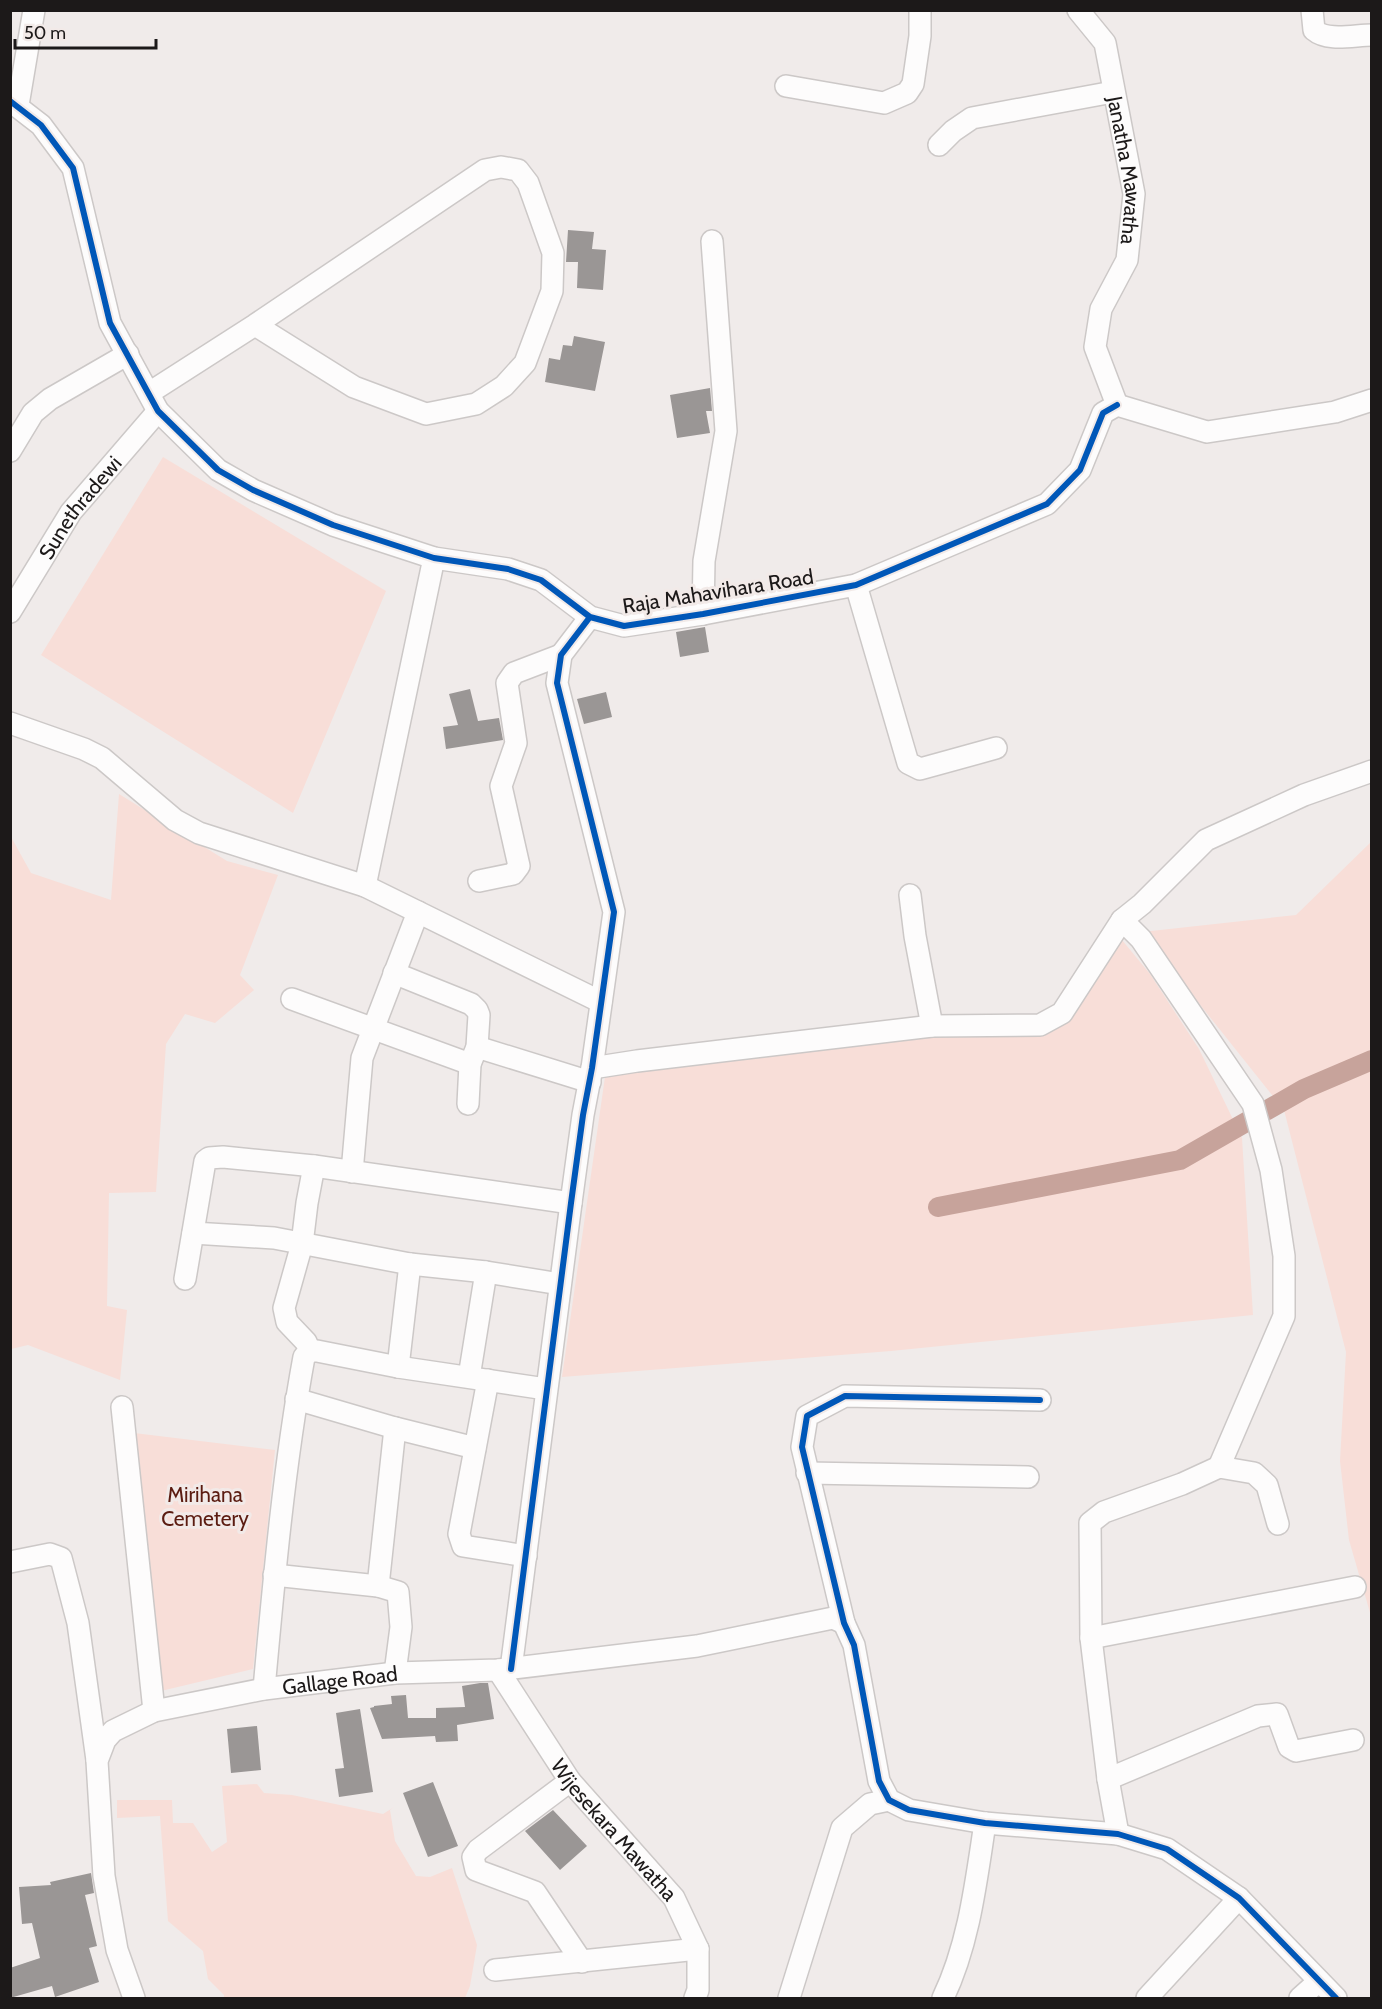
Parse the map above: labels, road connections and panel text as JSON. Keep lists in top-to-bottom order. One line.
{"streets":{"street":["Janatha Mawatha","Sunethradewi","Raja Mahavihara Road","Gallage Road","Wijesekara Mawatha"]},"crossings":[["Janatha Mawatha","Raja Mahavihara Road"],["Sunethradewi","Raja Mahavihara Road"],["Gallage Road","Wijesekara Mawatha"]],"parks":["Mirihana Cemetery"],"scale_bar":"50 m"}
